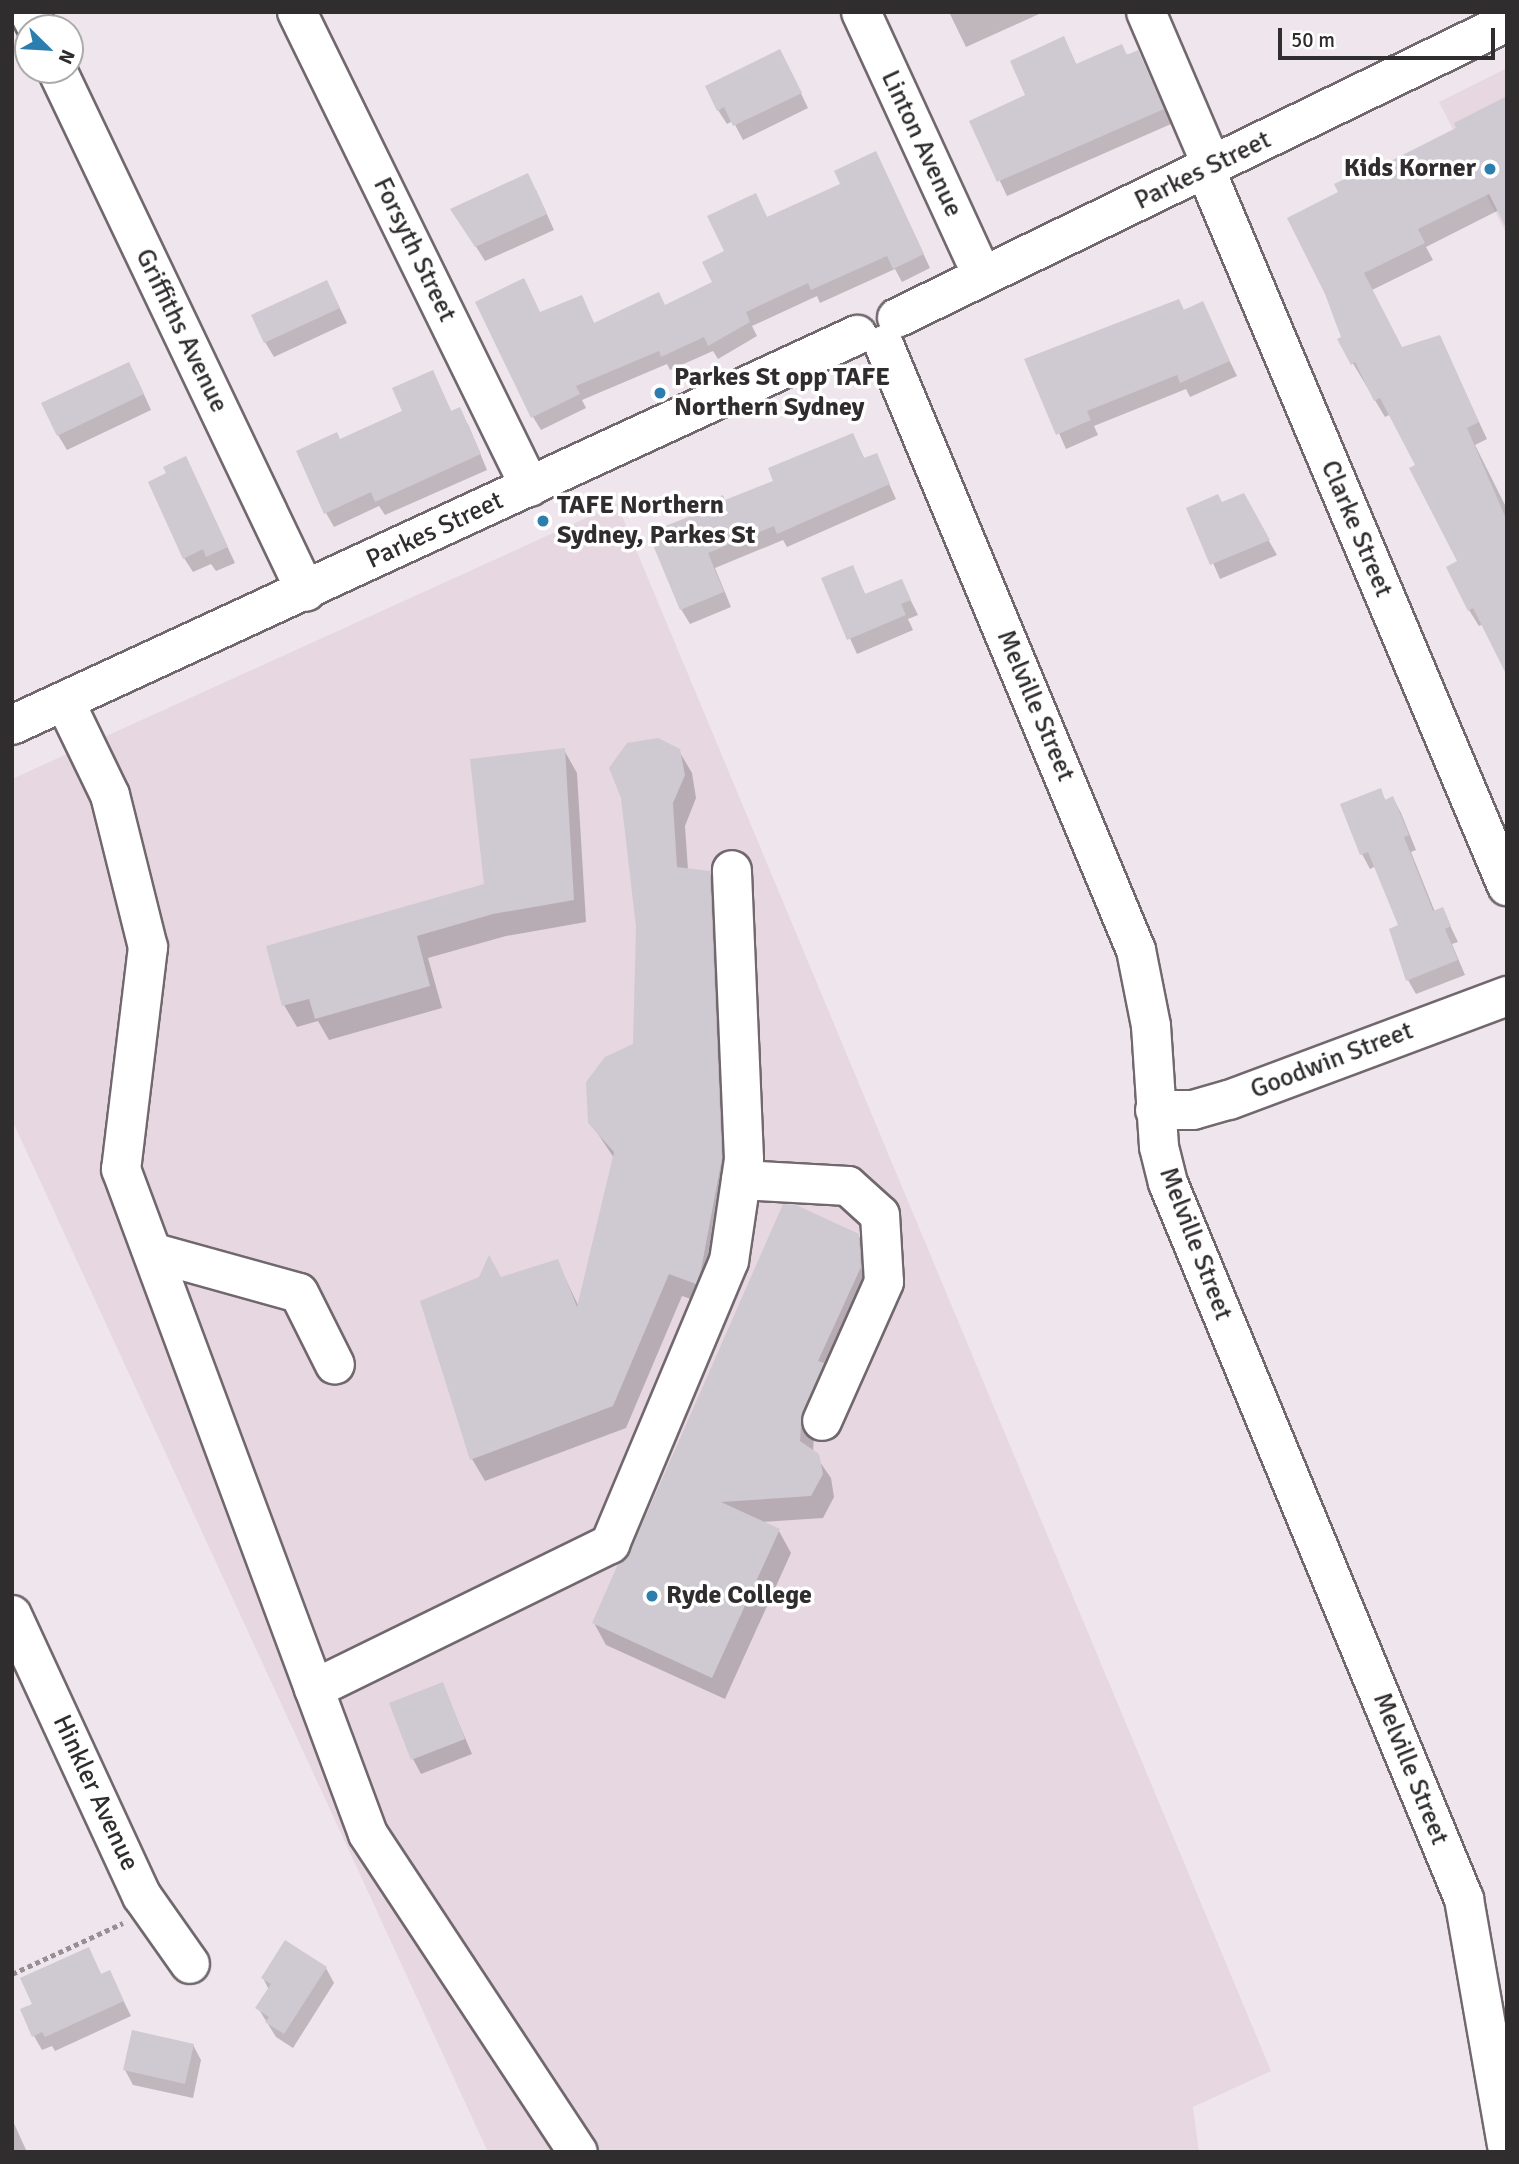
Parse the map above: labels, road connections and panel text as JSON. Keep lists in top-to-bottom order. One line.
{"streets":{"street":["Linton Avenue","Parkes Street","Forsyth Street","Griffiths Avenue","Clarke Street","Melville Street","Goodwin Street","Hinkler Avenue"]},"crossings":[["Linton Avenue","Parkes Street"],["Parkes Street","Forsyth Street"],["Parkes Street","Griffiths Avenue"],["Parkes Street","Clarke Street"],["Parkes Street","Melville Street"],["Melville Street","Goodwin Street"]],"places":["Kids Korner","Parkes St opp TAFE Northern Sydney","TAFE Northern Sydney, Parkes St","Ryde College"],"scale_bar":"50 m","north":"bottom right"}
